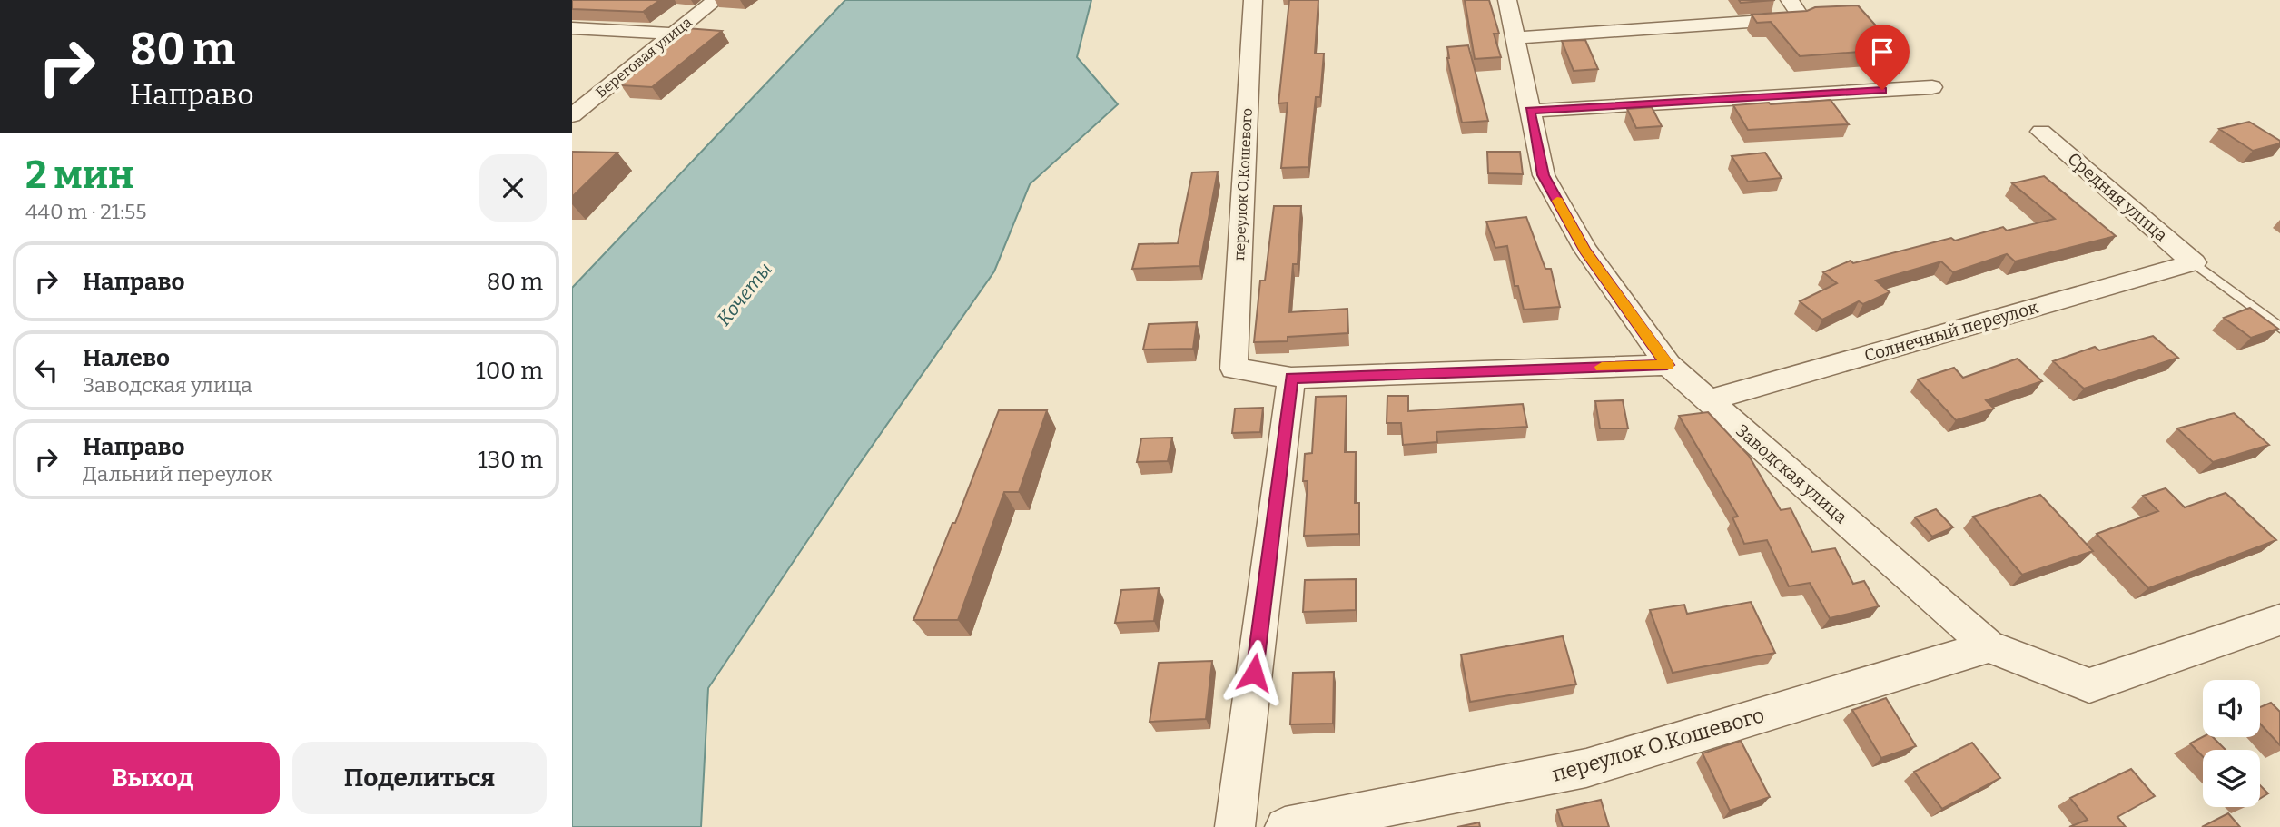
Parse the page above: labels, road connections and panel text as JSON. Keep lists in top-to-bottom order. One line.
{"streets":{"street":["Береговая улица","переулок О.Кошевого","Средняя улица","Солнечный переулок","Заводская улица"]},"crossings":[["переулок О.Кошевого","Заводская улица"],["Средняя улица","Солнечный переулок"],["Солнечный переулок","Заводская улица"]],"water":["Кочеты"],"page":{"turn":["80 m","Направо"],"heading":["2 мин","440 m · 21:55"],"list":[{"name":"Направо","value":"80 m"},{"name":"Налево","note":"Заводская улица","value":"100 m"},{"name":"Направо","note":"Дальний переулок","value":"130 m"}],"buttons":["Выход","Поделиться"]}}
